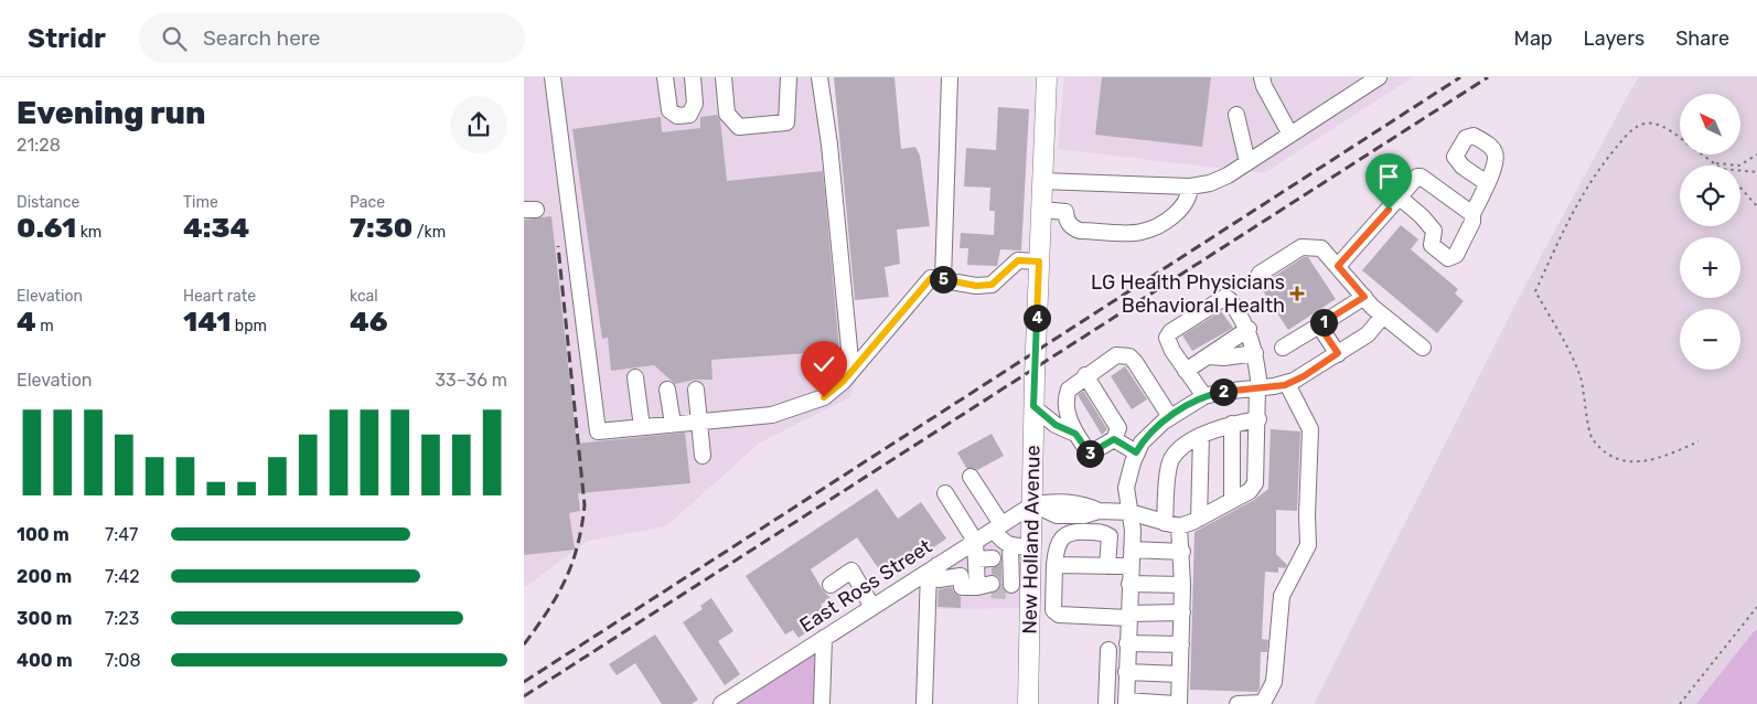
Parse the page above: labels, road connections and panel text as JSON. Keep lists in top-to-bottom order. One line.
{"streets":{"main road":["New Holland Avenue"],"street":["East Ross Street"]},"crossings":[["New Holland Avenue","East Ross Street"]],"places":{"health":["LG Health Physicians Behavioral Health"]},"north":"top left","page":{"header":"Stridr","search":"Search here","nav":["Map","Layers","Share"],"heading":["Evening run","21:28"],"map_buttons":["+","−"],"stats":[["Distance","0.61 km"],["Time","4:34"],["Pace","7:30 /km"],["Elevation","4 m"],["Heart rate","141 bpm"],["kcal","46"]],"pins":["5","4","1","2","3"],"chart":["Elevation","33–36 m"],"list":[{"name":"100 m","note":"7:47"},{"name":"200 m","note":"7:42"},{"name":"300 m","note":"7:23"},{"name":"400 m","note":"7:08"}]}}
